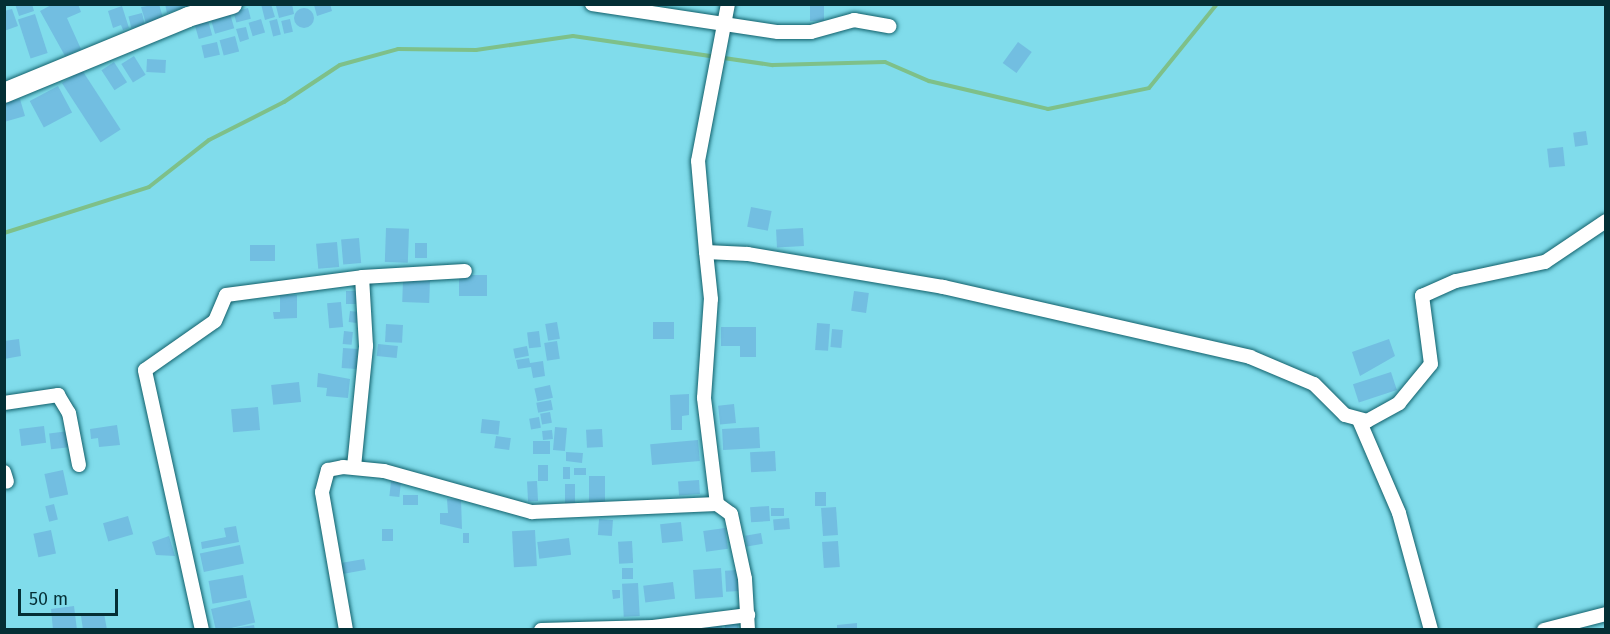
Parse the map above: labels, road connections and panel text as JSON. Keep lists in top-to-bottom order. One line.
{"scale_bar":"50 m"}
